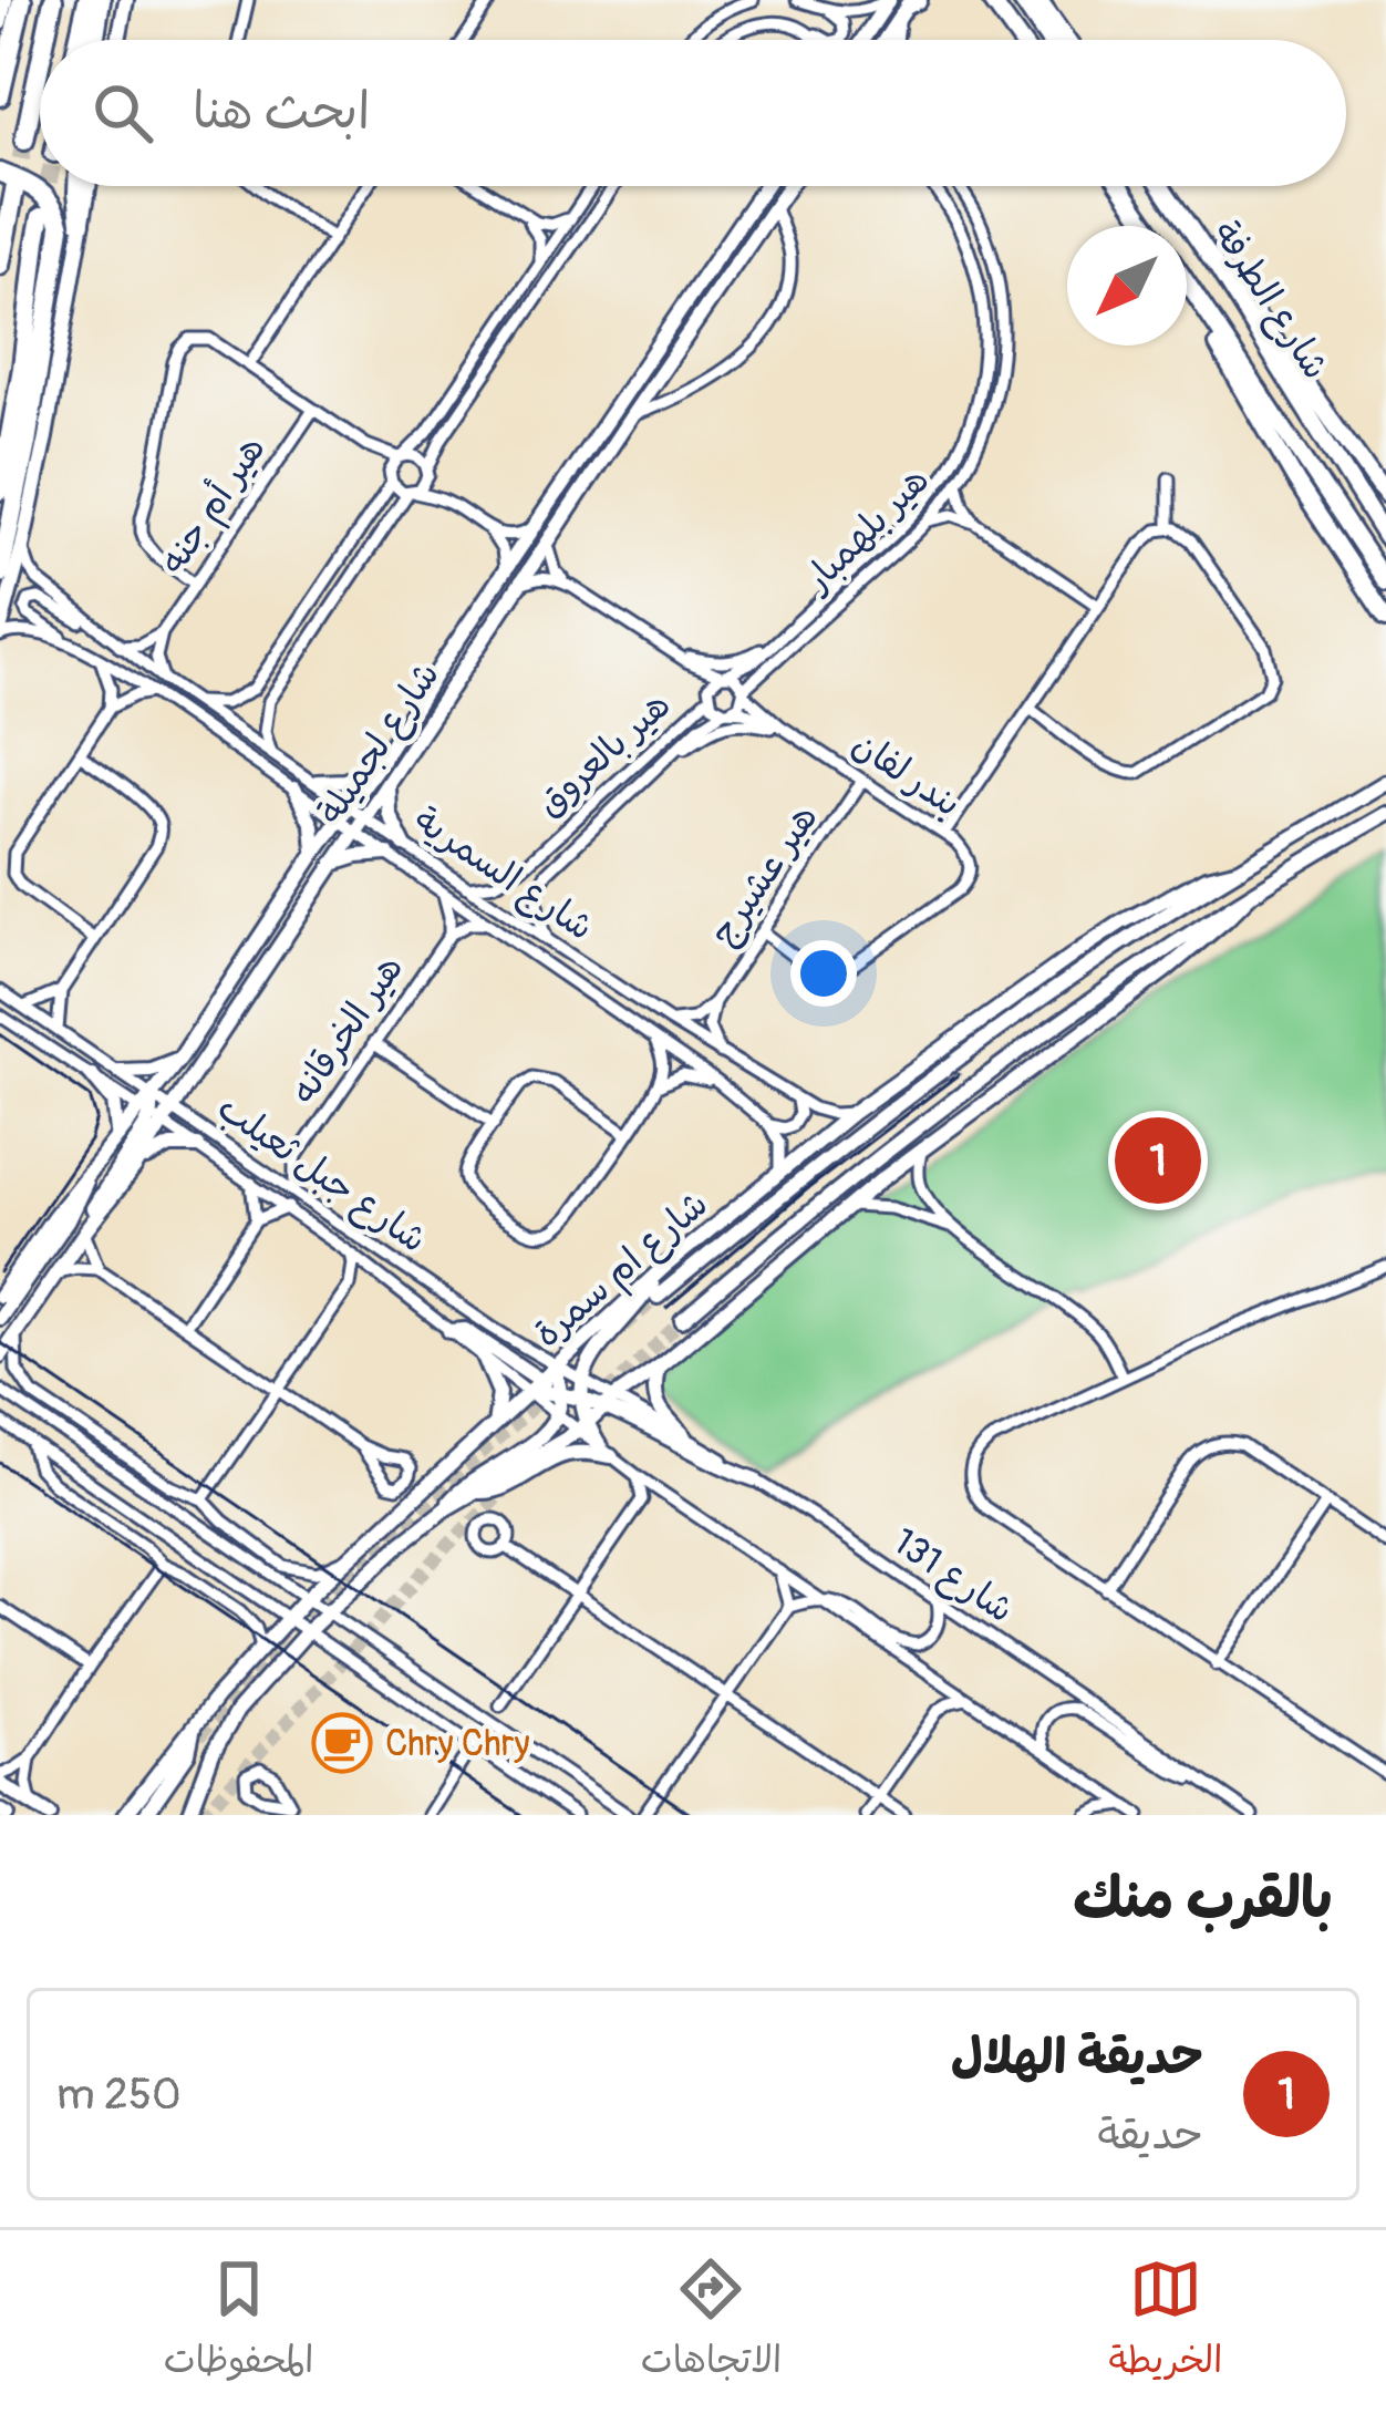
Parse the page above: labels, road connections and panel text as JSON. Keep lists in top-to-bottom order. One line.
{"streets":{"main road":["شارع الطرفة"],"street":["هير أم جنه","هير بلهمبار","شارع لجميلة","هير بالعروق","بندر لفان","شارع السمرية","هير عشيرج","هير الخرقانه","شارع جبل ثعيلب","شارع ام سمرة","شارع 131"]},"crossings":[["هير بلهمبار","هير بالعروق"],["هير بلهمبار","بندر لفان"],["شارع لجميلة","شارع السمرية"],["شارع لجميلة","شارع جبل ثعيلب"],["هير بالعروق","بندر لفان"],["هير بالعروق","شارع السمرية"],["بندر لفان","هير عشيرج"],["شارع السمرية","هير عشيرج"],["شارع السمرية","هير الخرقانه"],["شارع السمرية","شارع ام سمرة"],["هير الخرقانه","شارع جبل ثعيلب"],["شارع جبل ثعيلب","شارع ام سمرة"]],"places":{"cafe":["Chry Chry"]},"north":"bottom left","page":{"search":"ابحث هنا","pins":"1","heading":"بالقرب منك","list":[{"mark":"1","name":"حديقة الهلال","note":"حديقة","value":"250 m"}],"nav":["الخريطة","الاتجاهات","المحفوظات"]}}
